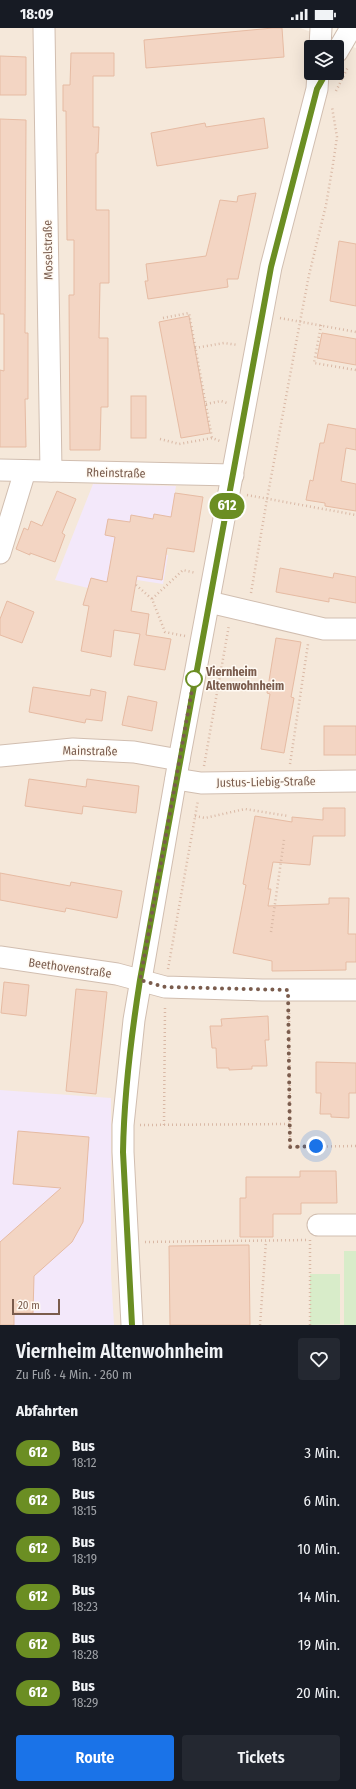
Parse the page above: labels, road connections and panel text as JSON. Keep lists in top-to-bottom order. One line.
{"streets":{"street":["Moselstraße","Rheinstraße","Mainstraße","Justus-Liebig-Straße","Beethovenstraße"]},"crossings":[["Moselstraße","Rheinstraße"],["Mainstraße","Justus-Liebig-Straße"]],"places":["Viernheim Altenwohnheim"],"lines":["bus line 612"],"scale_bar":"20 m","page":{"status":"18:09","on_map":"612","scale":"20 m","heading":[["Viernheim Altenwohnheim","Zu Fuß · 4 Min. · 260 m"],"Abfahrten"],"list":[{"mark":"612","name":"Bus","note":"18:12","value":"3 Min."},{"mark":"612","name":"Bus","note":"18:15","value":"6 Min."},{"mark":"612","name":"Bus","note":"18:19","value":"10 Min."},{"mark":"612","name":"Bus","note":"18:23","value":"14 Min."},{"mark":"612","name":"Bus","note":"18:28","value":"19 Min."},{"mark":"612","name":"Bus","note":"18:29","value":"20 Min."}],"buttons":["Route","Tickets"]}}
